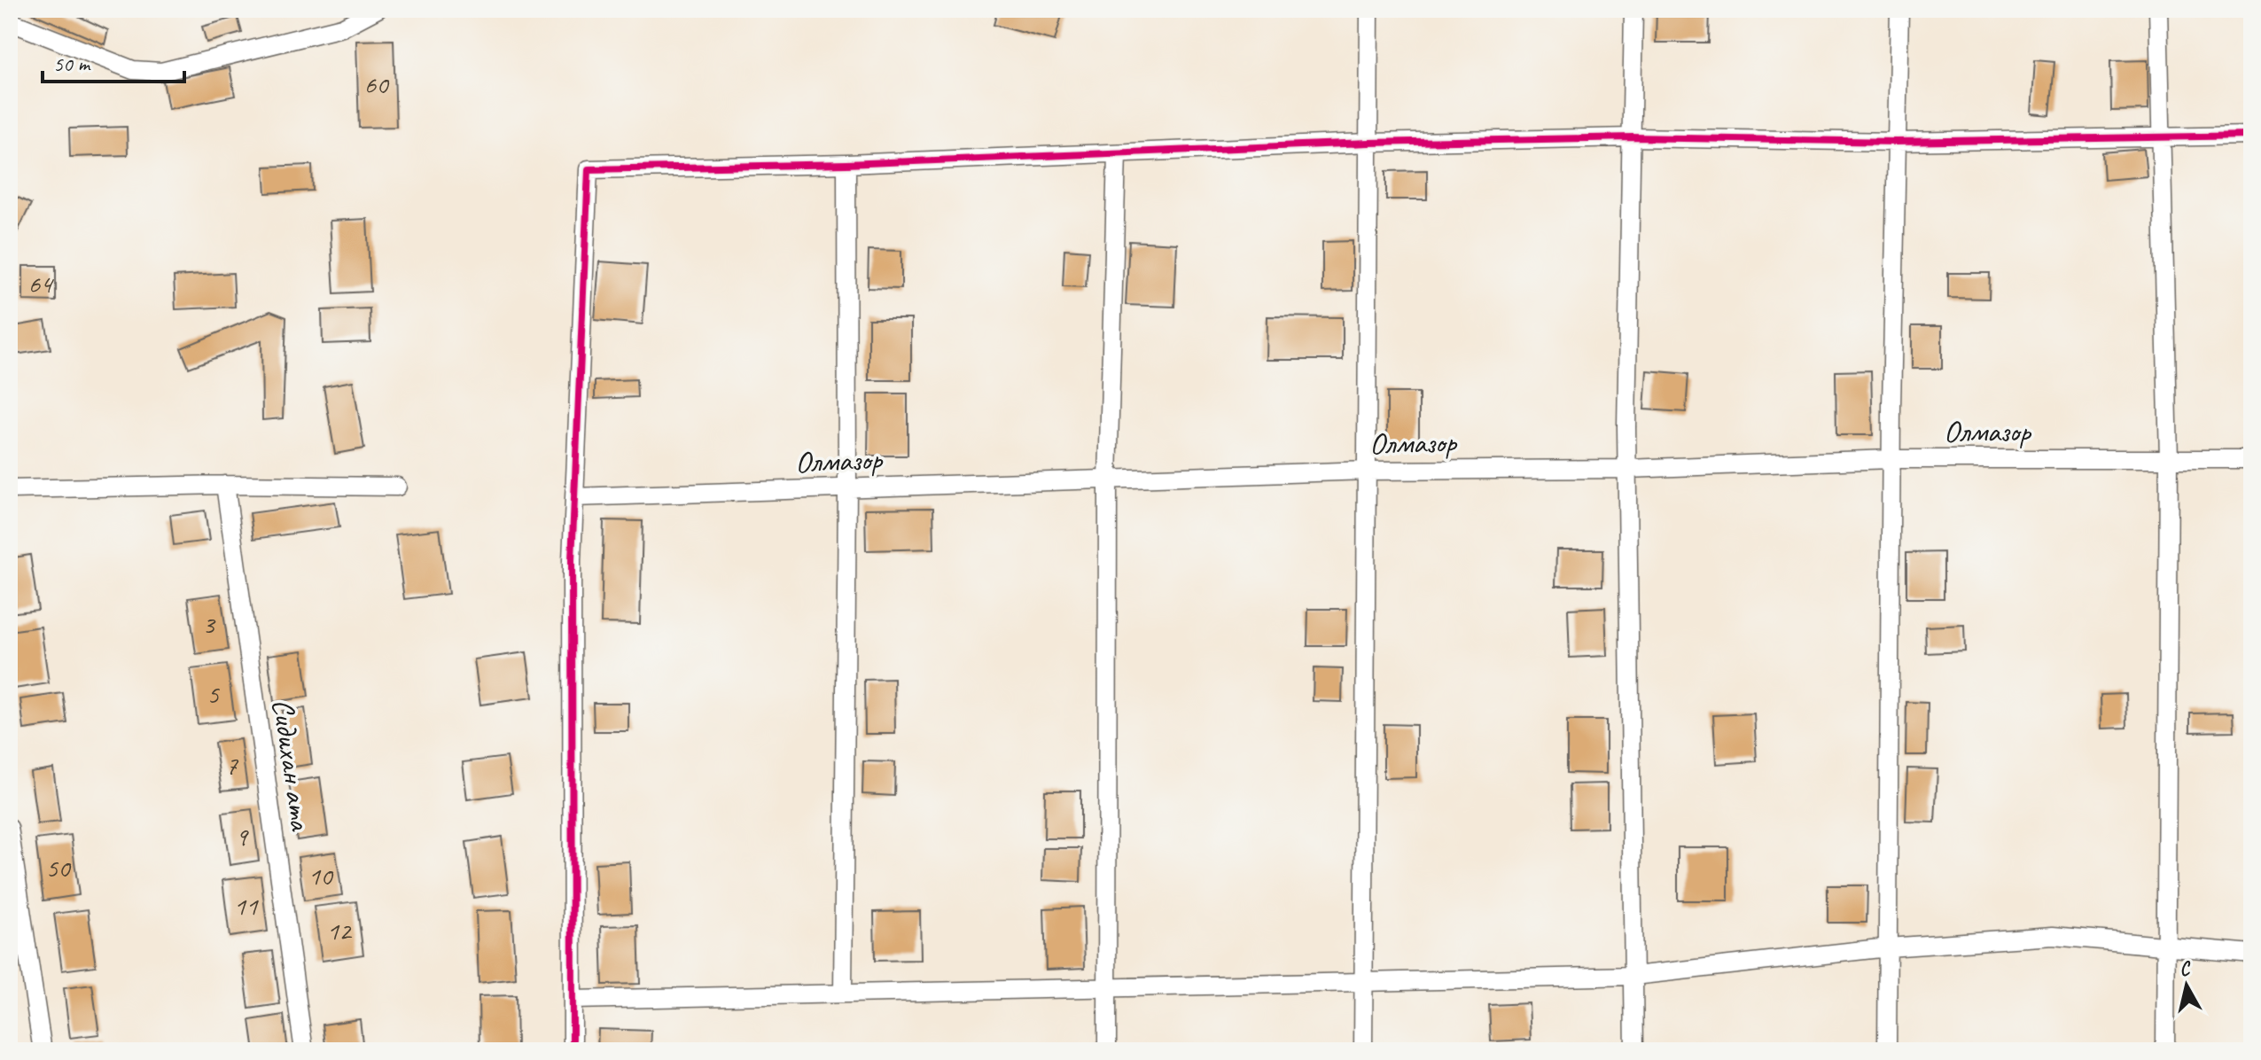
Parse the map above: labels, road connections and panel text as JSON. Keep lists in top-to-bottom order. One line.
{"streets":{"street":["Олмазор","Сидихан ата"]},"house_numbers":["60","64","3","5","7","9","50","10","11","12"],"scale_bar":"50 m","north":"top"}
